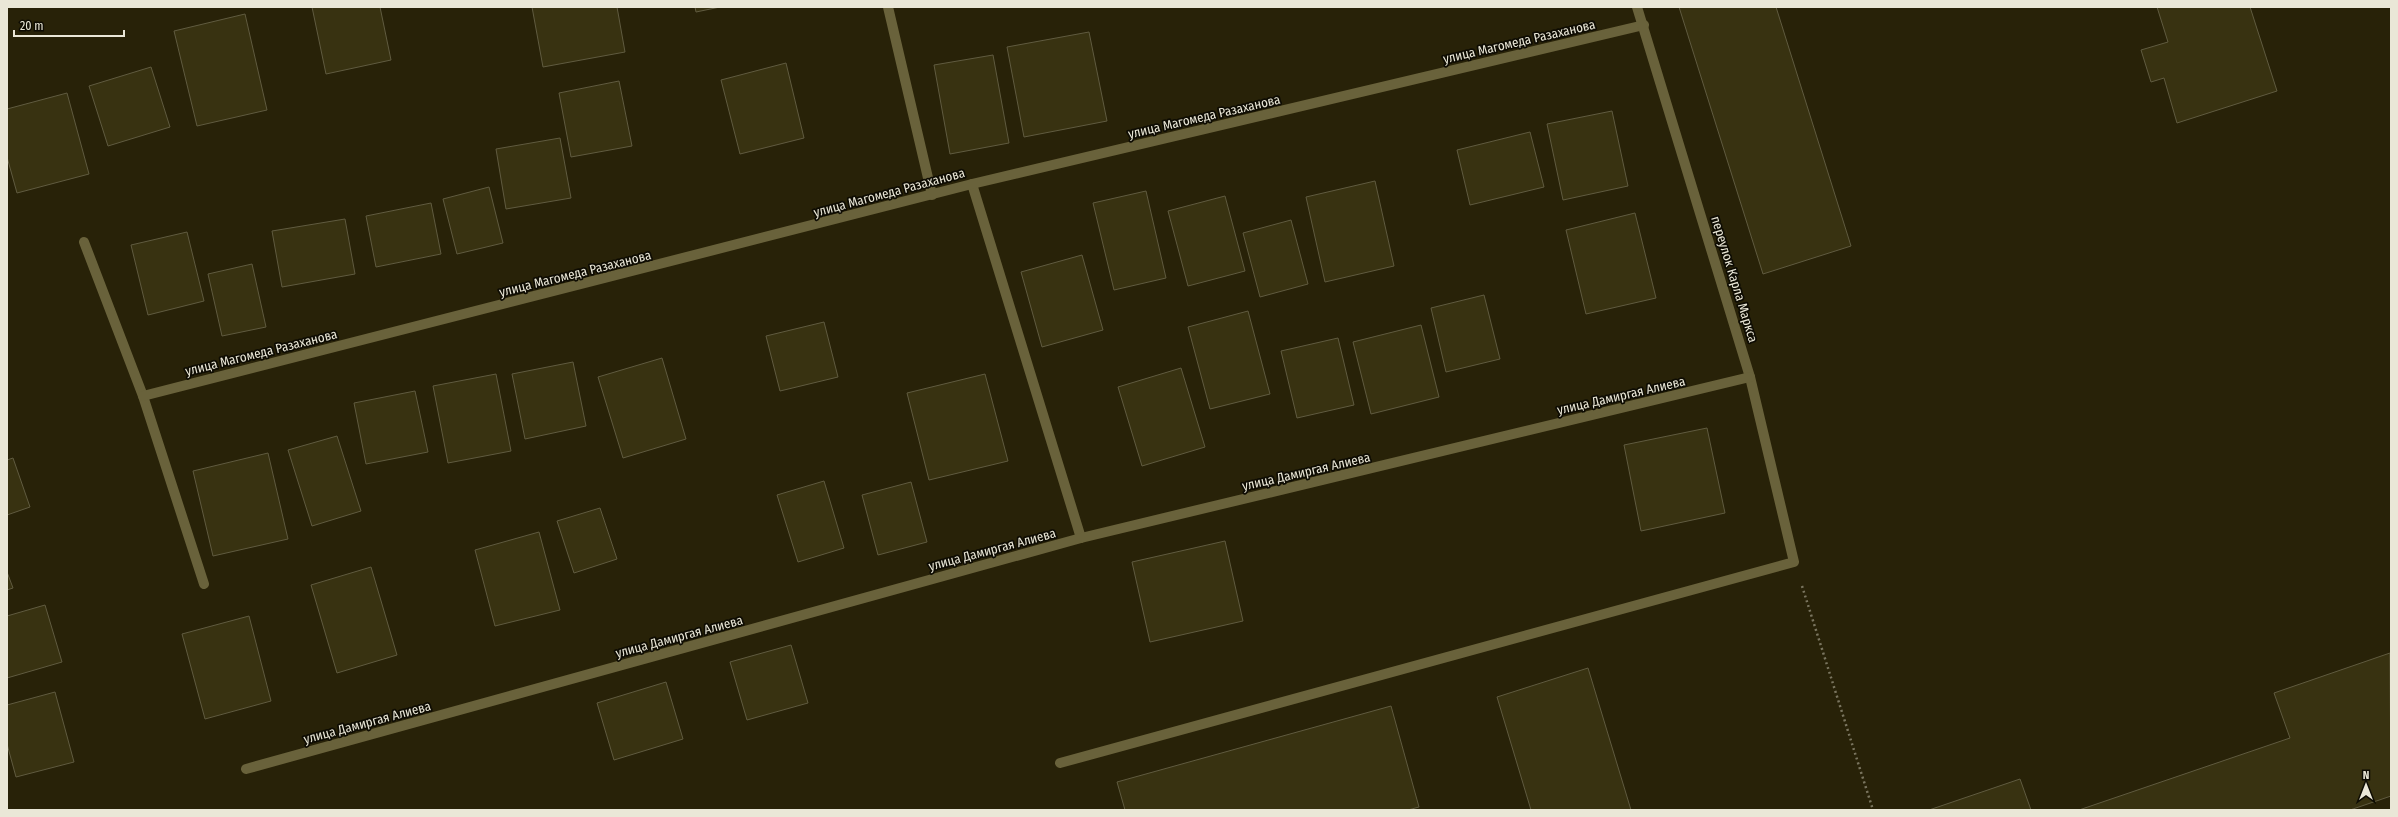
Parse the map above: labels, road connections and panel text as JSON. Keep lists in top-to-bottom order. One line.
{"streets":{"street":["улица Магомеда Разаханова","переулок Карла Маркса","улица Дамиргая Алиева"]},"crossings":[["улица Магомеда Разаханова","переулок Карла Маркса"],["переулок Карла Маркса","улица Дамиргая Алиева"]],"scale_bar":"20 m","north":"top"}
